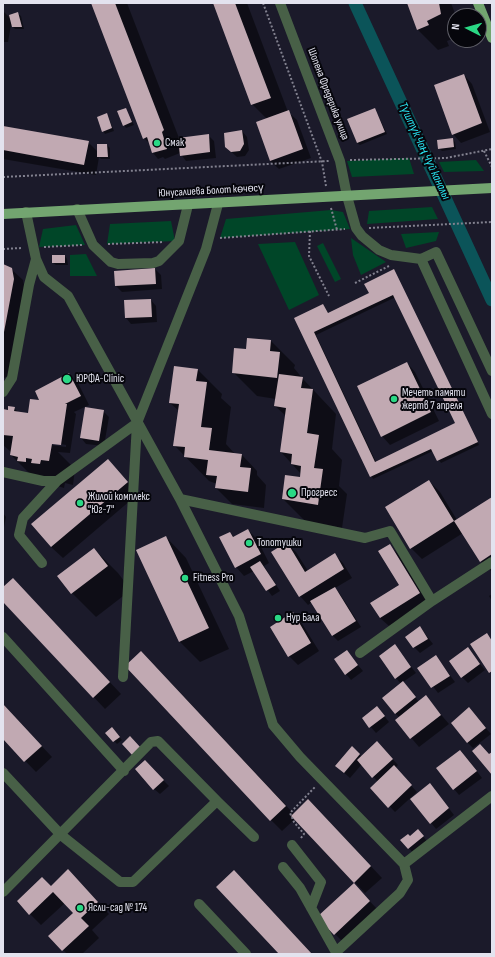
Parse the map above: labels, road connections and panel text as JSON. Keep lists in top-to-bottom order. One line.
{"streets":{"main road":["Юнусалиева Болот көчөсү"],"street":["Шопена Фредерика улица"]},"crossings":[["Шопена Фредерика улица","Юнусалиева Болот көчөсү"]],"water":["Түштүк Чоң Чүй каналы"],"places":["Смак","ЮРФА-Clinic","Мечеть памяти жертв 7 апреля","Прогресс","Жилой комплекс \"Юг-7\"","Топотушки","Fitness Pro","Нур Бала","Ясли-сад № 174"],"north":"left"}
